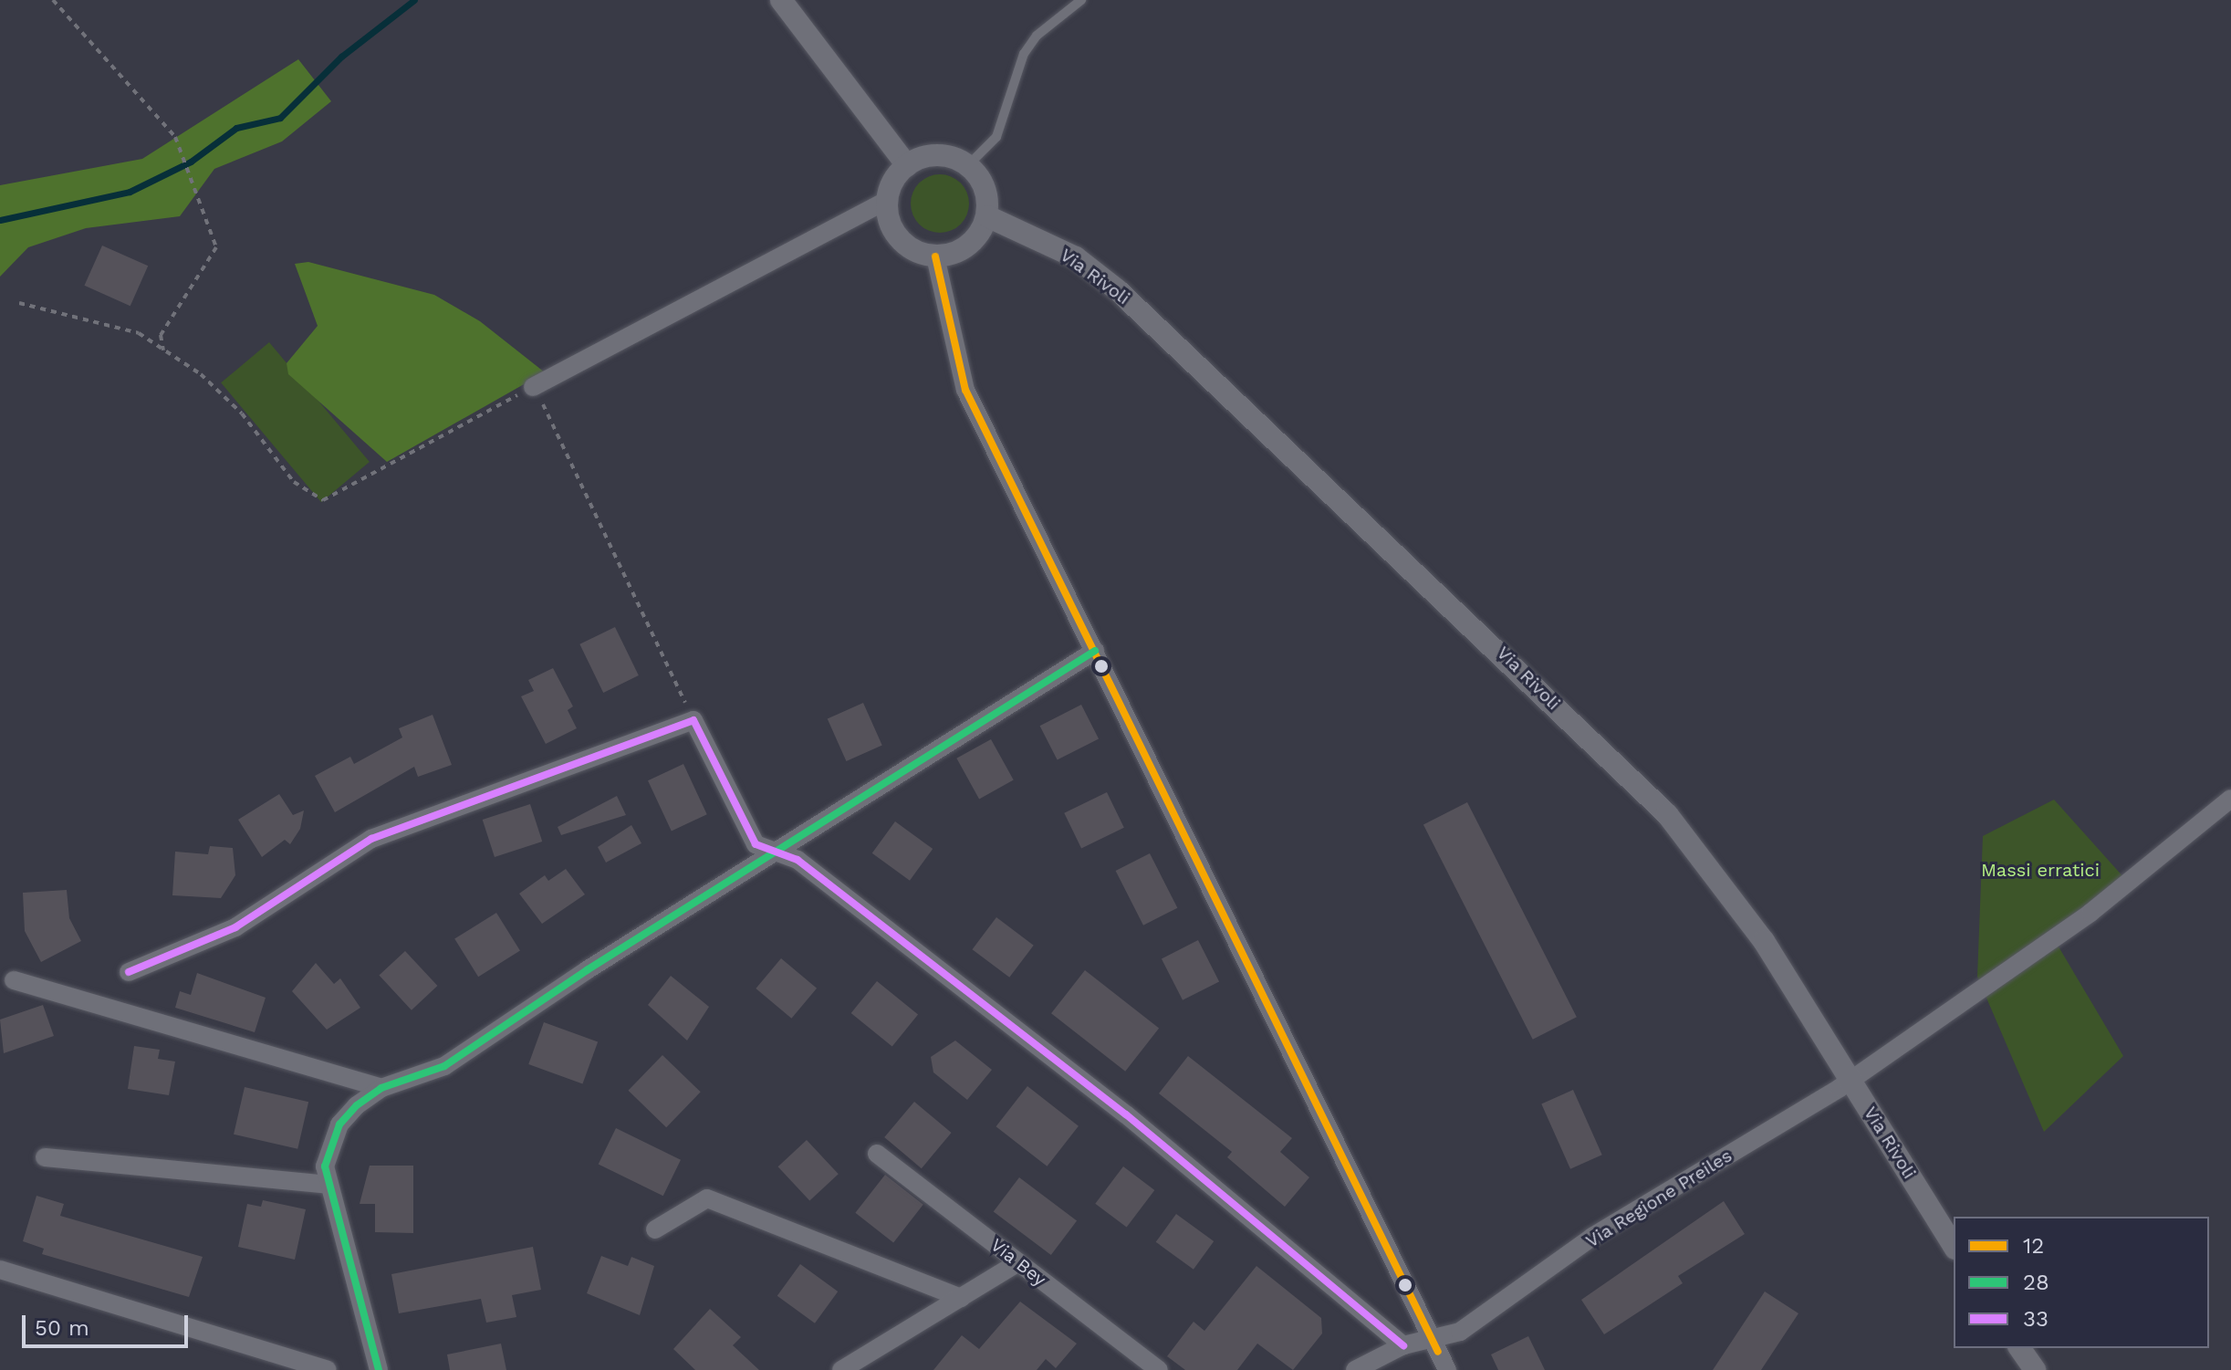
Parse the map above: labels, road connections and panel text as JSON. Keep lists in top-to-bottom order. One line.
{"streets":{"street":["Via Rivoli","Via Regione Preiles","Via Bey"]},"crossings":[["Via Rivoli","Via Regione Preiles"]],"parks":["Massi erratici"],"lines":["transit line 12","transit line 28","transit line 33"],"legend":["12","28","33"],"scale_bar":"50 m"}
